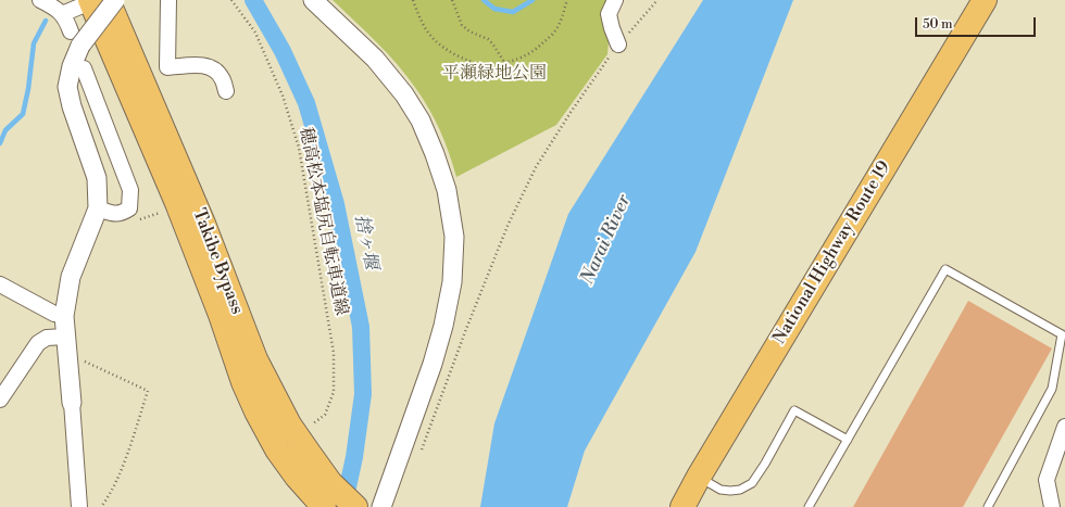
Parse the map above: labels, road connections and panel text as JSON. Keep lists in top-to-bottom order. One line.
{"streets":{"highway":["National Highway Route 19","Takibe Bypass"],"path":["穂高松本塩尻自転車道線"]},"water":["Narai River","捨ヶ堰"],"parks":["平瀬緑地公園"],"scale_bar":"50 m"}
